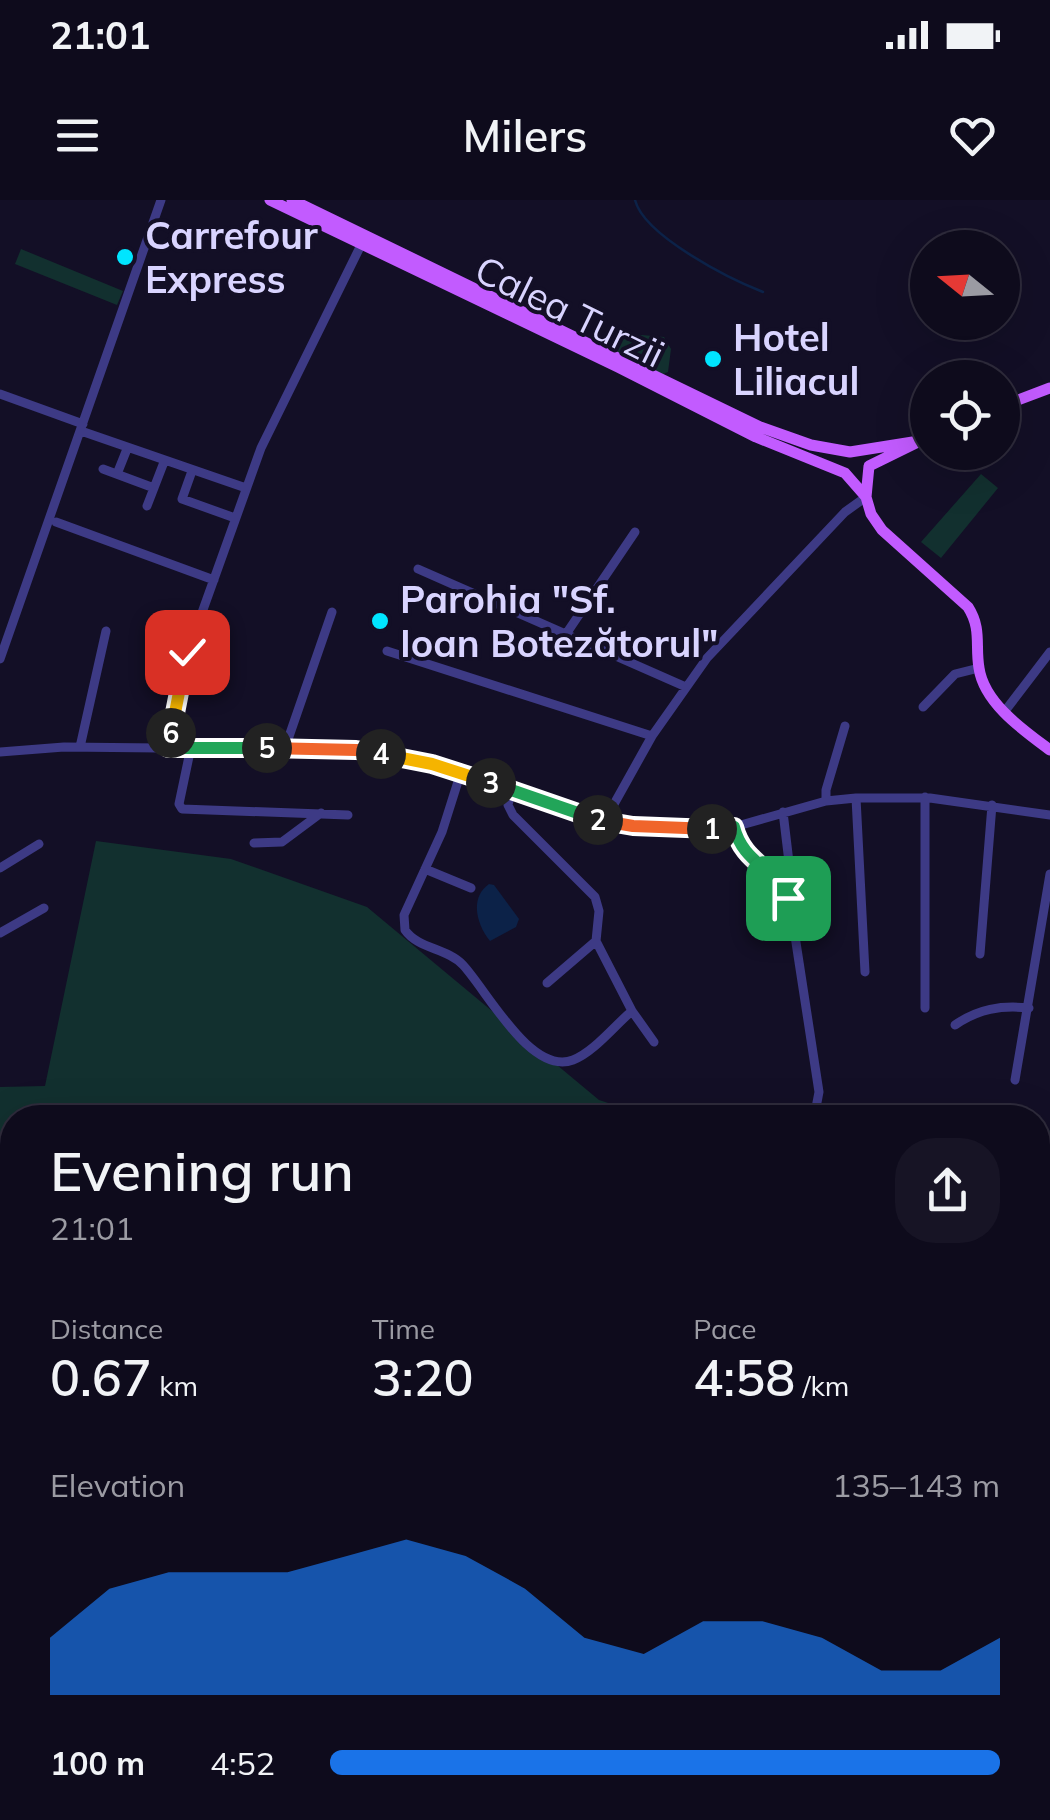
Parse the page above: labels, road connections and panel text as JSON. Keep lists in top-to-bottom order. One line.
{"streets":{"main road":["Calea Turzii"]},"places":["Carrefour Express","Hotel Liliacul","Parohia \"Sf. Ioan Botezătorul\""],"north":"left","page":{"status":"21:01","header":"Milers","pins":["6","5","4","3","2","1"],"heading":["Evening run","21:01"],"stats":[["Distance","0.67 km"],["Time","3:20"],["Pace","4:58 /km"]],"chart":["Elevation","135–143 m"],"list":[{"name":"100 m","note":"4:52"}]}}
